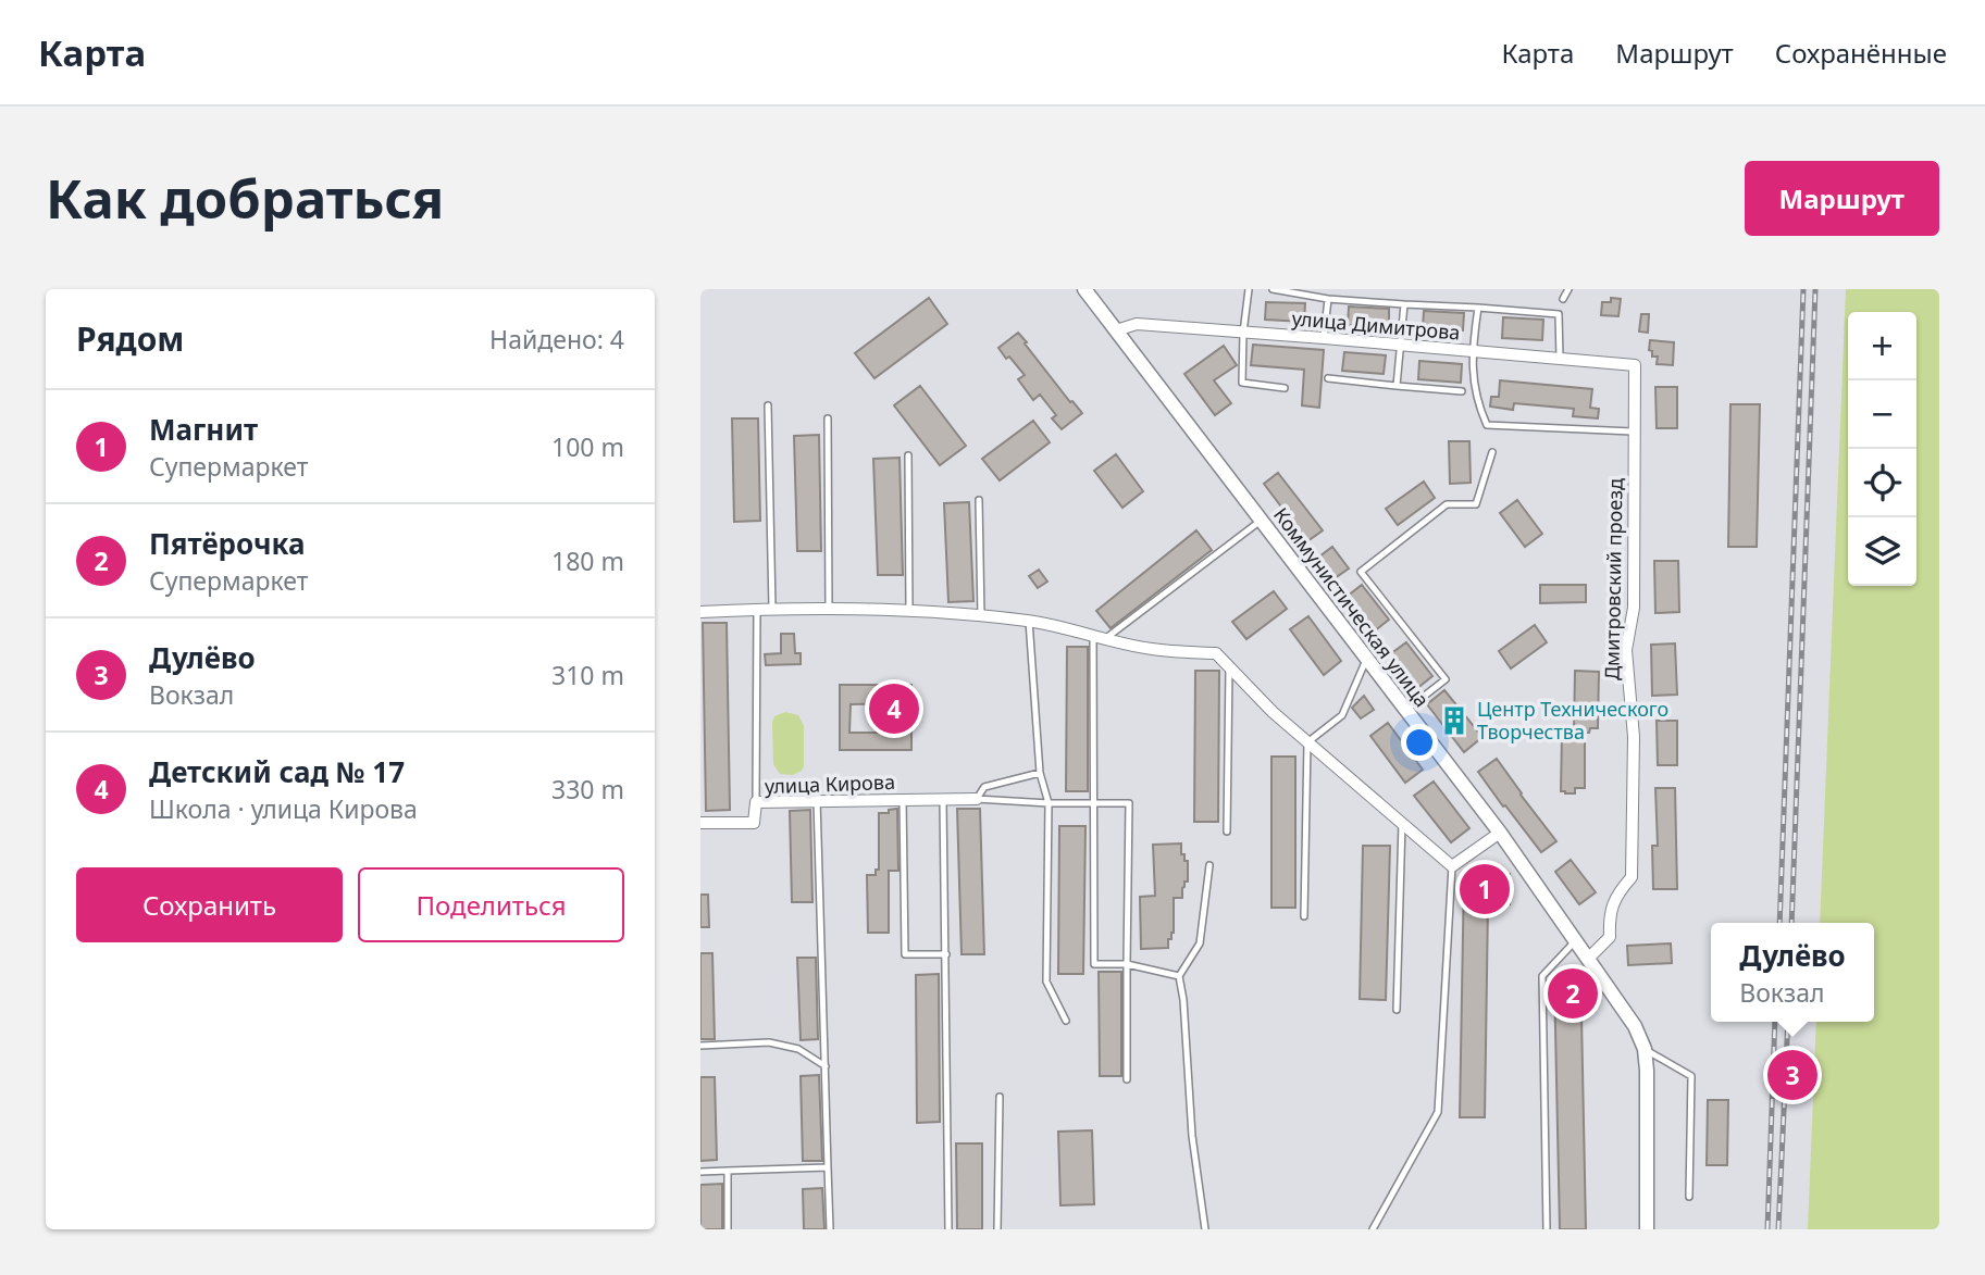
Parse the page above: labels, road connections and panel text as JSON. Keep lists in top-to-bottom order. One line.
{"streets":{"street":["улица Димитрова","Дмитровский проезд","Коммунистическая улица","улица Кирова"]},"crossings":[["улица Димитрова","Дмитровский проезд"],["улица Димитрова","Коммунистическая улица"],["Дмитровский проезд","Коммунистическая улица"]],"places":{"building":["Центр Технического Творчества"]},"page":{"header":"Карта","nav":["Карта","Маршрут","Сохранённые"],"buttons":["Маршрут",["Сохранить","Поделиться"]],"title":"Как добраться","heading":["Рядом","Найдено: 4"],"map_buttons":["+","−"],"list":[{"mark":"1","name":"Магнит","note":"Супермаркет","value":"100 m"},{"mark":"2","name":"Пятёрочка","note":"Супермаркет","value":"180 m"},{"mark":"3","name":"Дулёво","note":"Вокзал","value":"310 m"},{"mark":"4","name":"Детский сад № 17","note":"Школа · улица Кирова","value":"330 m"}],"pins":["4","1","2","3"],"popup":["Дулёво","Вокзал"]}}
